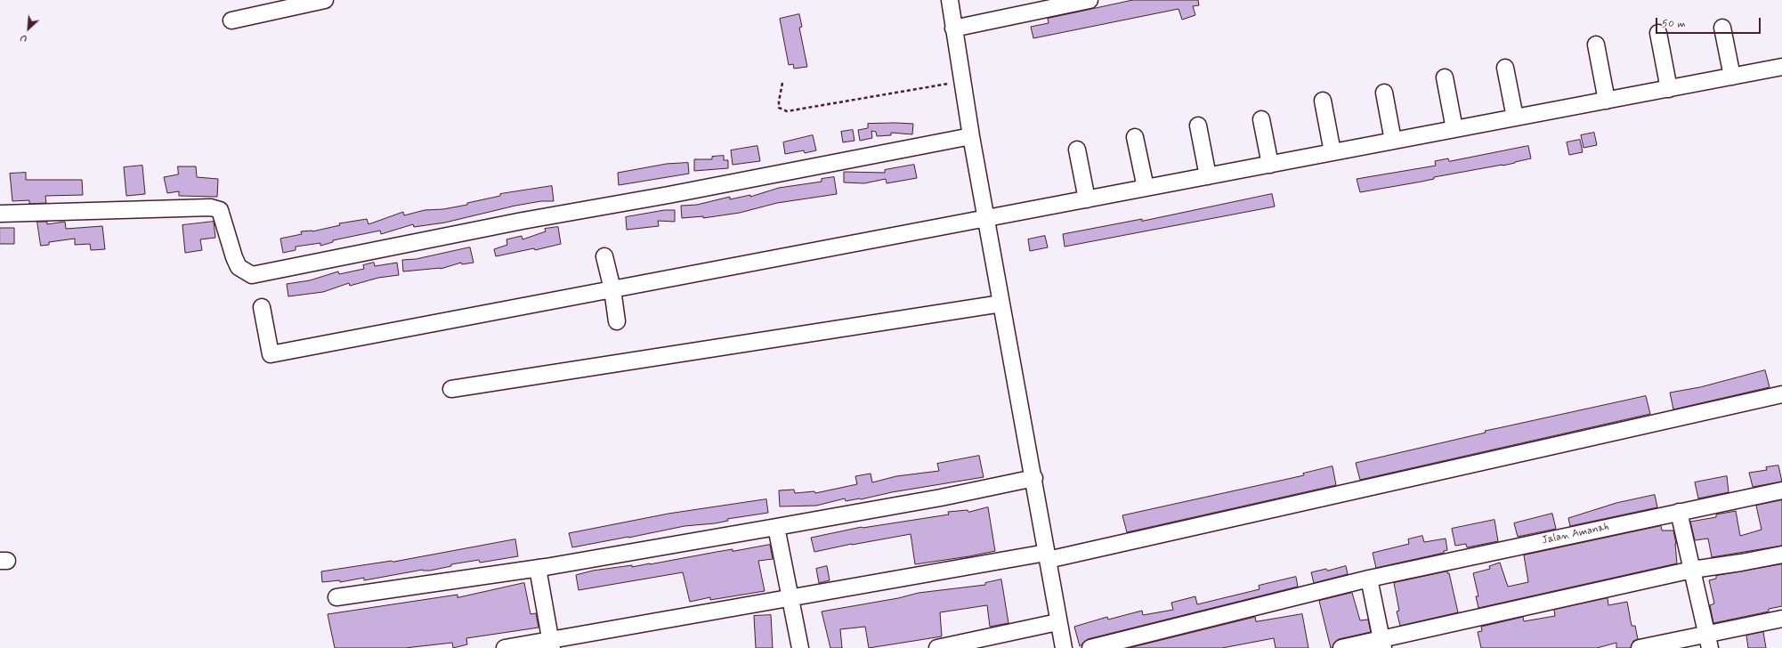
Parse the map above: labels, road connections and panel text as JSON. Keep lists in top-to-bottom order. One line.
{"streets":{"street":["Jalan Amanah"]},"scale_bar":"50 m","north":"bottom left"}
